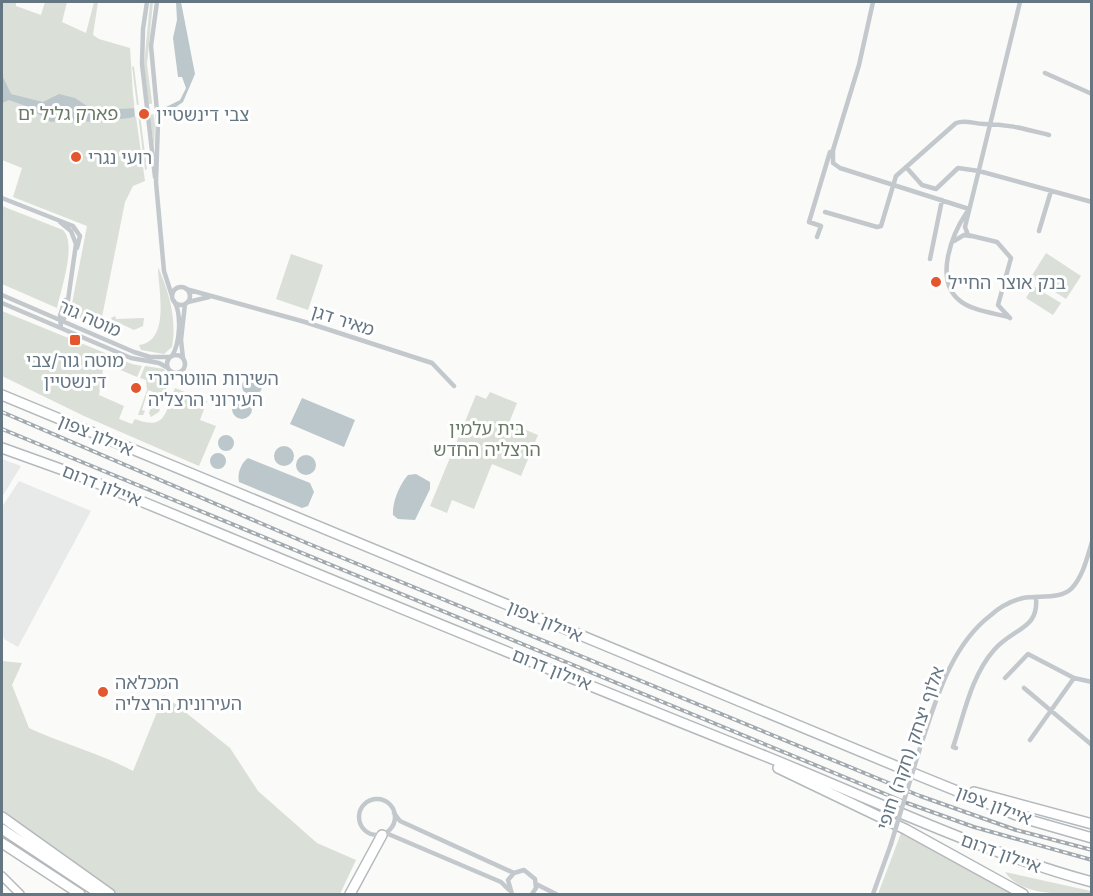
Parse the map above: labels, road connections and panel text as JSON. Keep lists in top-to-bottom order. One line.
{"streets":{"highway":["איילון צפון","איילון דרום"],"street":["מוטה גור","מאיר דגן","אלוף יצחק (חקה) חופי"]},"parks":["פארק גליל ים","בית עלמין הרצליה החדש"],"places":{"other":["צבי דינשטיין","רועי נגרי","בנק אוצר החייל","השירות הווטרינרי העירוני הרצליה","המכלאה העירונית הרצליה"],"transit":["מוטה גור/צבי דינשטיין"]}}
